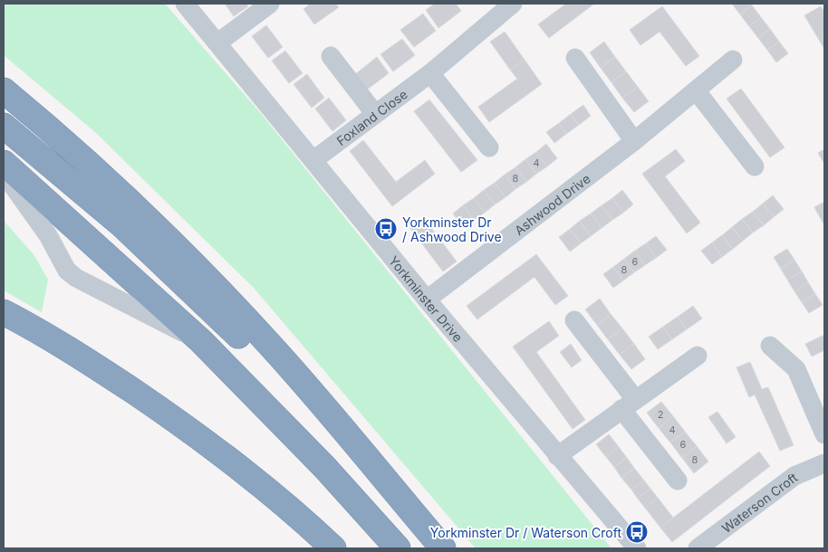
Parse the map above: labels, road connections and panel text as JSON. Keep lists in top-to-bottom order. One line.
{"streets":{"street":["Foxland Close","Ashwood Drive","Yorkminster Drive","Waterson Croft"]},"crossings":[["Foxland Close","Yorkminster Drive"],["Ashwood Drive","Yorkminster Drive"]],"places":{"bus stop":["Yorkminster Dr / Ashwood Drive","Yorkminster Dr / Waterson Croft"]},"house_numbers":["4","8","6","8","2","4","6","8"]}
